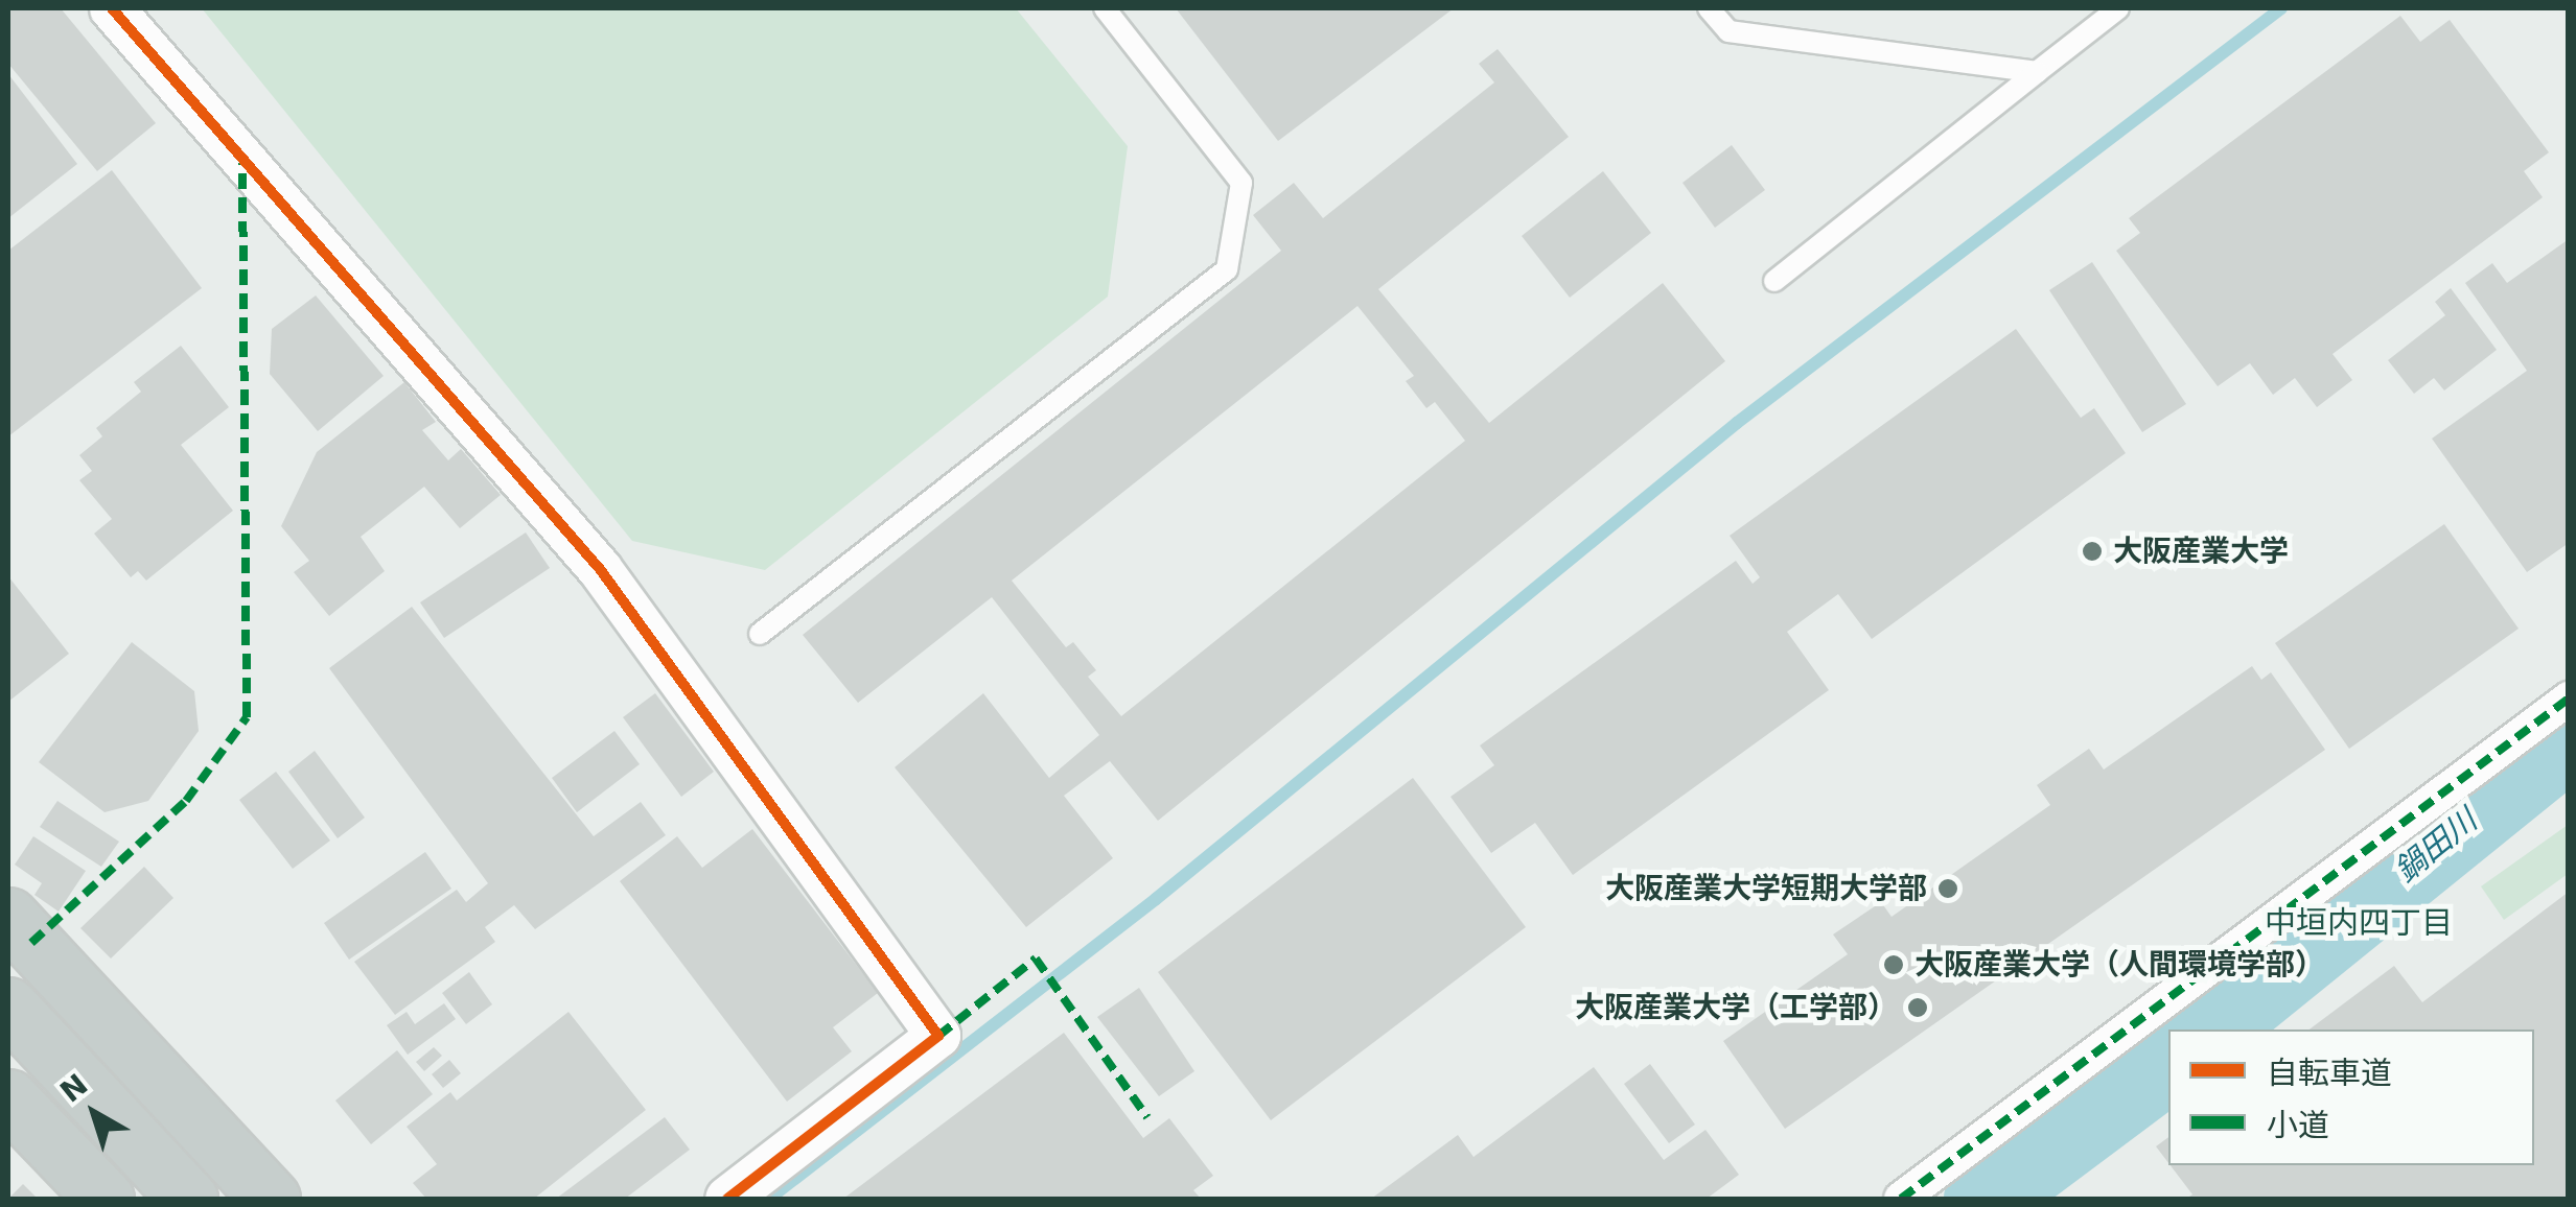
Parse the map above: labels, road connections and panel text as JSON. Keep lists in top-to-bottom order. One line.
{"districts":["中垣内四丁目"],"water":["鍋田川"],"places":["大阪産業大学","大阪産業大学短期大学部","大阪産業大学（人間環境学部）","大阪産業大学（工学部）"],"legend":["自転車道","小道"],"north":"top left"}
